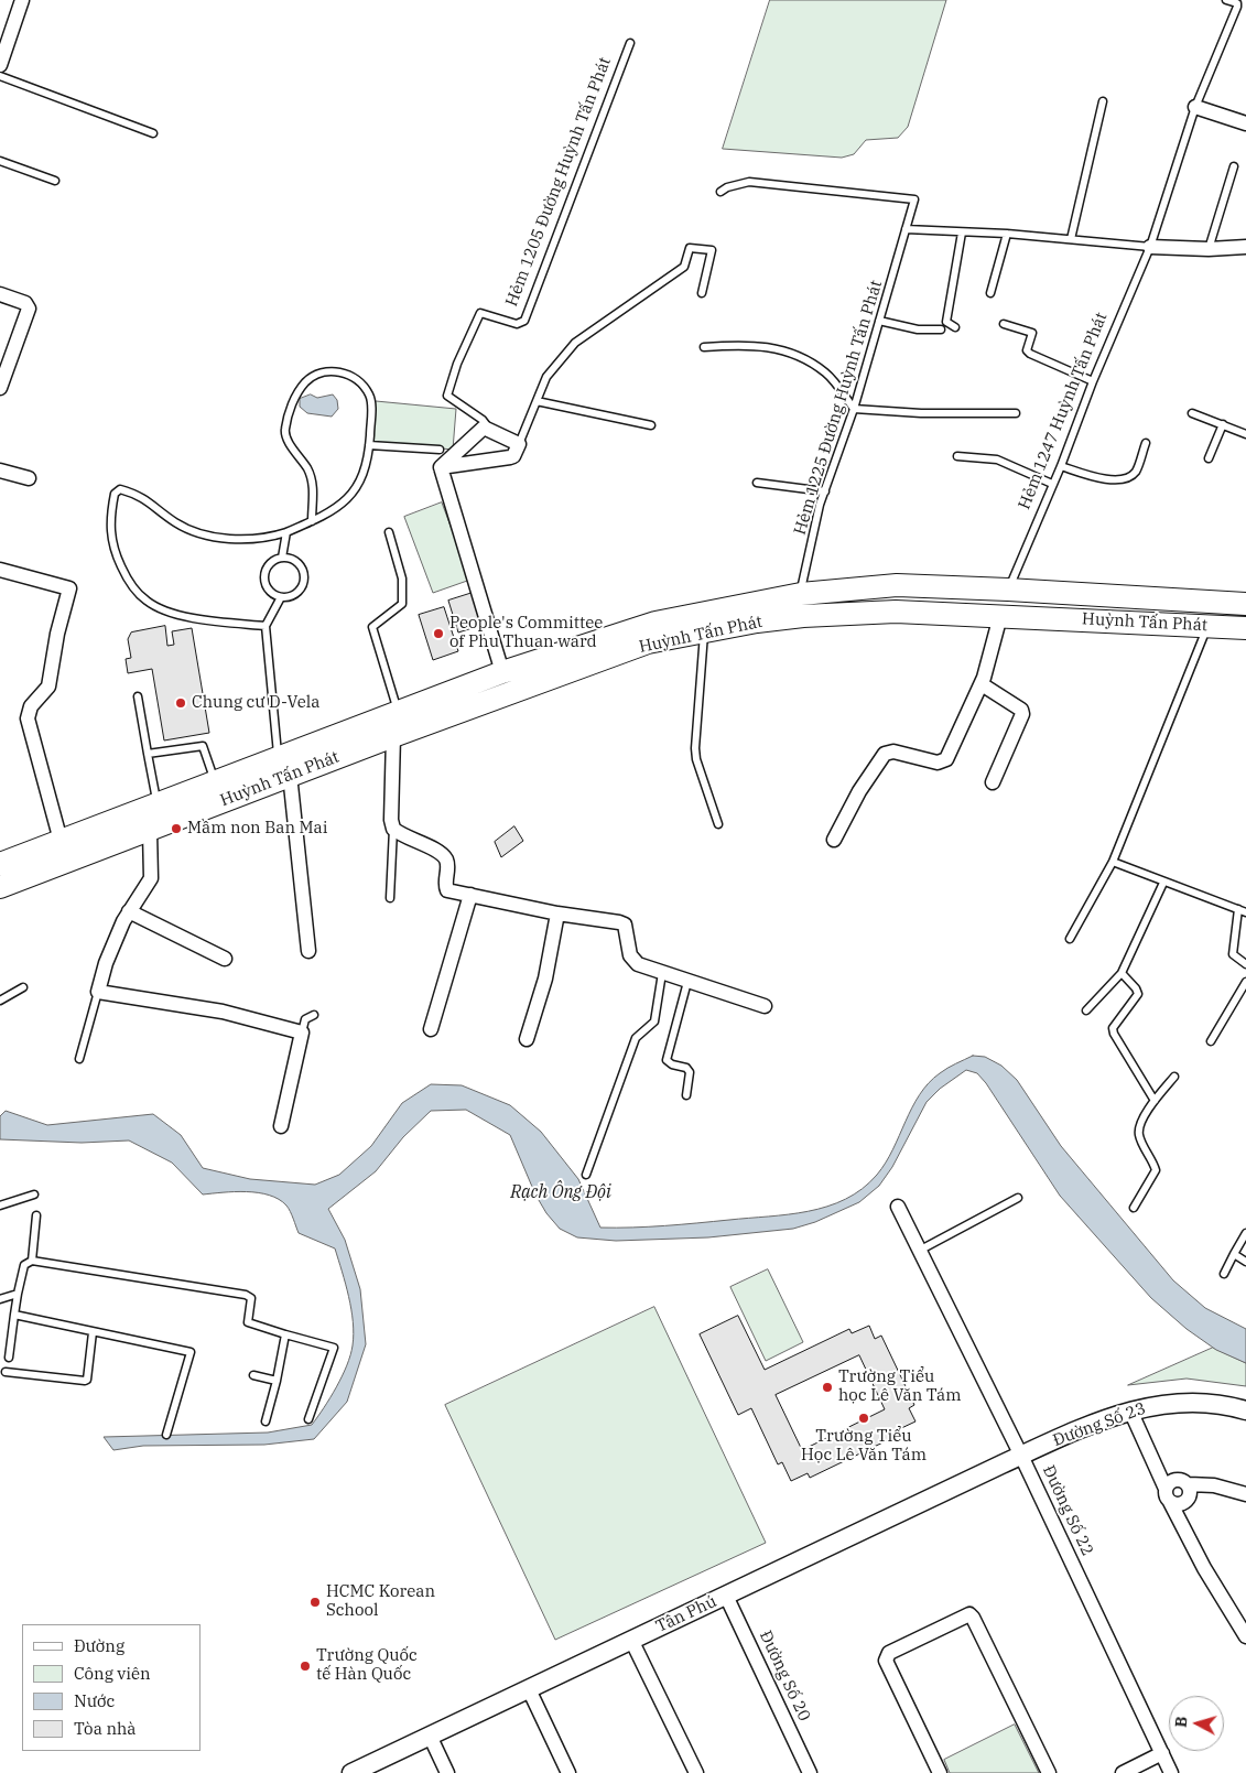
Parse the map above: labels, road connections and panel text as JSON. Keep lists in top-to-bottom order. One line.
{"streets":{"main road":["Huỳnh Tấn Phát"],"street":["Đường Số 23","Đường Số 22","Tân Phú","Đường Số 20"],"lane":["Hẻm 1205 Đường Huỳnh Tấn Phát","Hẻm 1225 Đường Huỳnh Tấn Phát","Hẻm 1247 Huỳnh Tấn Phát"]},"crossings":[["Hẻm 1225 Đường Huỳnh Tấn Phát","Huỳnh Tấn Phát"],["Hẻm 1247 Huỳnh Tấn Phát","Huỳnh Tấn Phát"],["Đường Số 23","Đường Số 22"],["Đường Số 23","Tân Phú"],["Đường Số 22","Tân Phú"],["Tân Phú","Đường Số 20"]],"water":["Rạch Ông Đội"],"places":["People's Committee of Phu Thuan ward","Chung cư D-Vela","Mầm non Ban Mai","Trường Tiểu học Lê Văn Tám","Trường Tiểu Học Lê Văn Tám","HCMC Korean School","Trường Quốc tế Hàn Quốc"],"legend":["Đường","Công viên","Nước","Tòa nhà"],"north":"left"}
